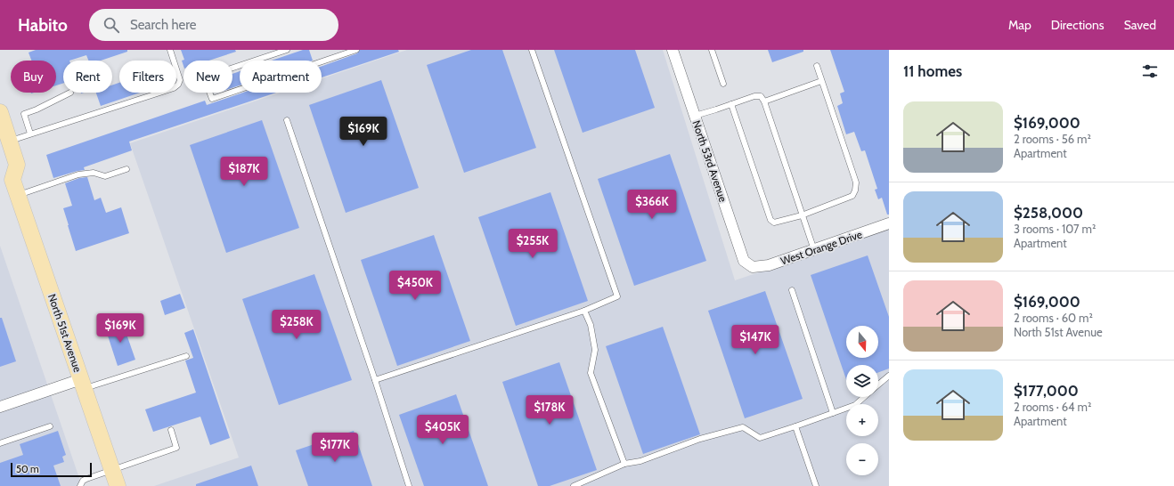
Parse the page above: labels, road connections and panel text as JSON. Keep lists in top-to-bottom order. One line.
{"streets":{"main road":["North 51st Avenue"],"street":["North 53rd Avenue","West Orange Drive"]},"crossings":[["North 53rd Avenue","West Orange Drive"]],"scale_bar":"50 m","north":"bottom","page":{"header":"Habito","search":"Search here","nav":["Map","Directions","Saved"],"heading":"11 homes","chip":["Buy","Rent","Filters","New","Apartment"],"list":[{"name":"$169,000","note":"2 rooms · 56 m² · Apartment"},{"name":"$258,000","note":"3 rooms · 107 m² · Apartment"},{"name":"$169,000","note":"2 rooms · 60 m² · North 51st Avenue"},{"name":"$177,000","note":"2 rooms · 64 m² · Apartment"}],"price":["$169K","$187K","$366K","$255K","$450K","$258K","$169K","$147K","$178K","$405K","$177K"],"map_buttons":["+","−"],"scale":"50 m"}}
